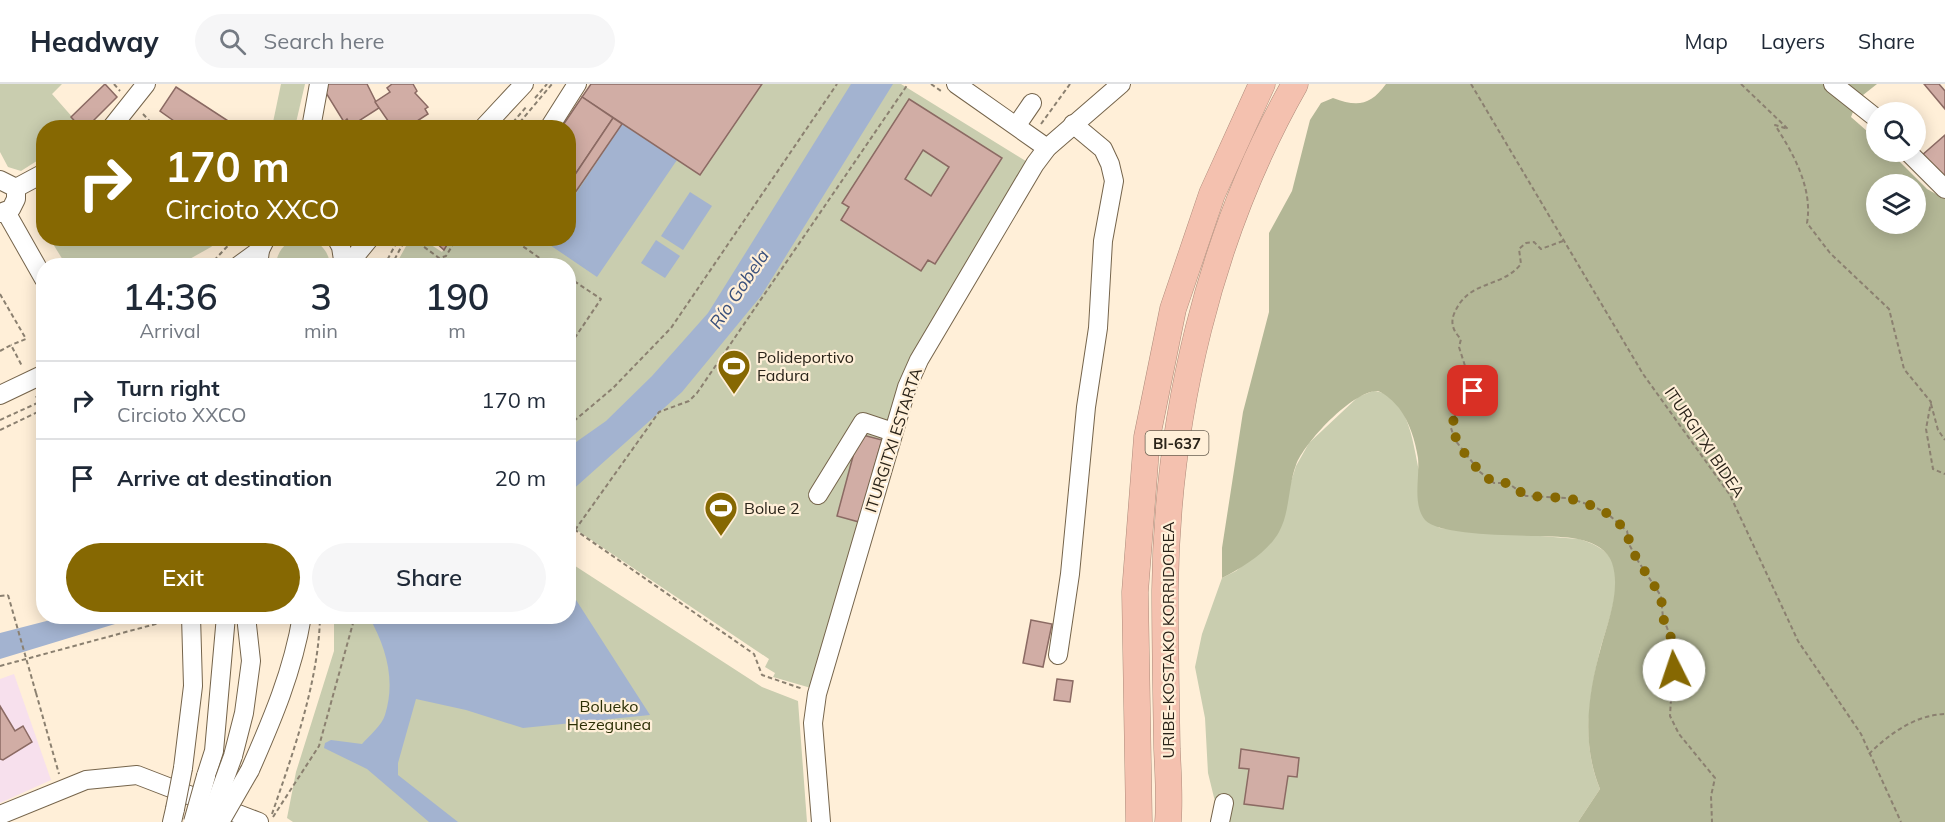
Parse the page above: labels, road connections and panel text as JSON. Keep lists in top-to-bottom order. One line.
{"streets":{"highway":["BI-637","URIBE-KOSTAKO KORRIDOREA"],"street":["ITURGITXI ESTARTA"],"path":["ITURGITXI BIDEA"]},"water":["Río Gobela"],"parks":["Bolueko Hezegunea"],"places":{"sports":["Polideportivo Fadura","Bolue 2"]},"page":{"header":"Headway","search":"Search here","nav":["Map","Layers","Share"],"turn":["170 m","Circioto XXCO"],"eta":["14:36","Arrival","3","min","190","m"],"list":[{"name":"Turn right","note":"Circioto XXCO","value":"170 m"},{"name":"Arrive at destination","value":"20 m"}],"buttons":["Exit","Share"]}}
